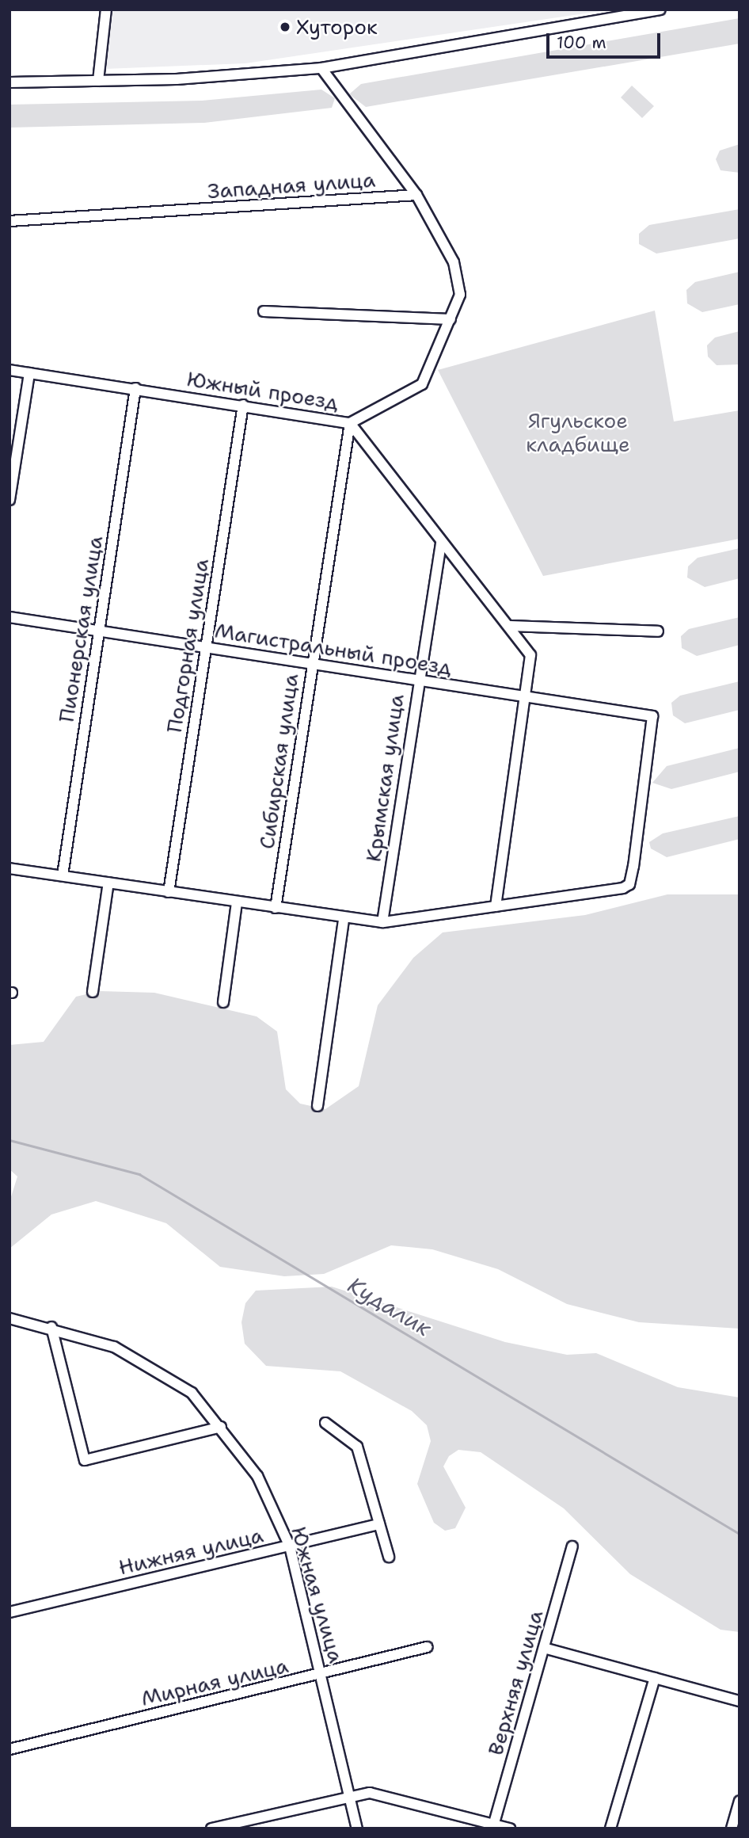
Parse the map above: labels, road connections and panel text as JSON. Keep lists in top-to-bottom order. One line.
{"streets":{"street":["Западная улица","Южный проезд","Пионерская улица","Подгорная улица","Магистральный проезд","Сибирская улица","Крымская улица","Нижняя улица","Южная улица","Мирная улица","Верхняя улица"]},"crossings":[["Южный проезд","Пионерская улица"],["Южный проезд","Подгорная улица"],["Южный проезд","Магистральный проезд"],["Южный проезд","Сибирская улица"],["Южный проезд","Крымская улица"],["Пионерская улица","Магистральный проезд"],["Подгорная улица","Магистральный проезд"],["Магистральный проезд","Сибирская улица"],["Магистральный проезд","Крымская улица"],["Нижняя улица","Южная улица"],["Южная улица","Мирная улица"]],"water":["Кудалик"],"parks":["Ягульское кладбище"],"places":["Хуторок"],"scale_bar":"100 m"}
